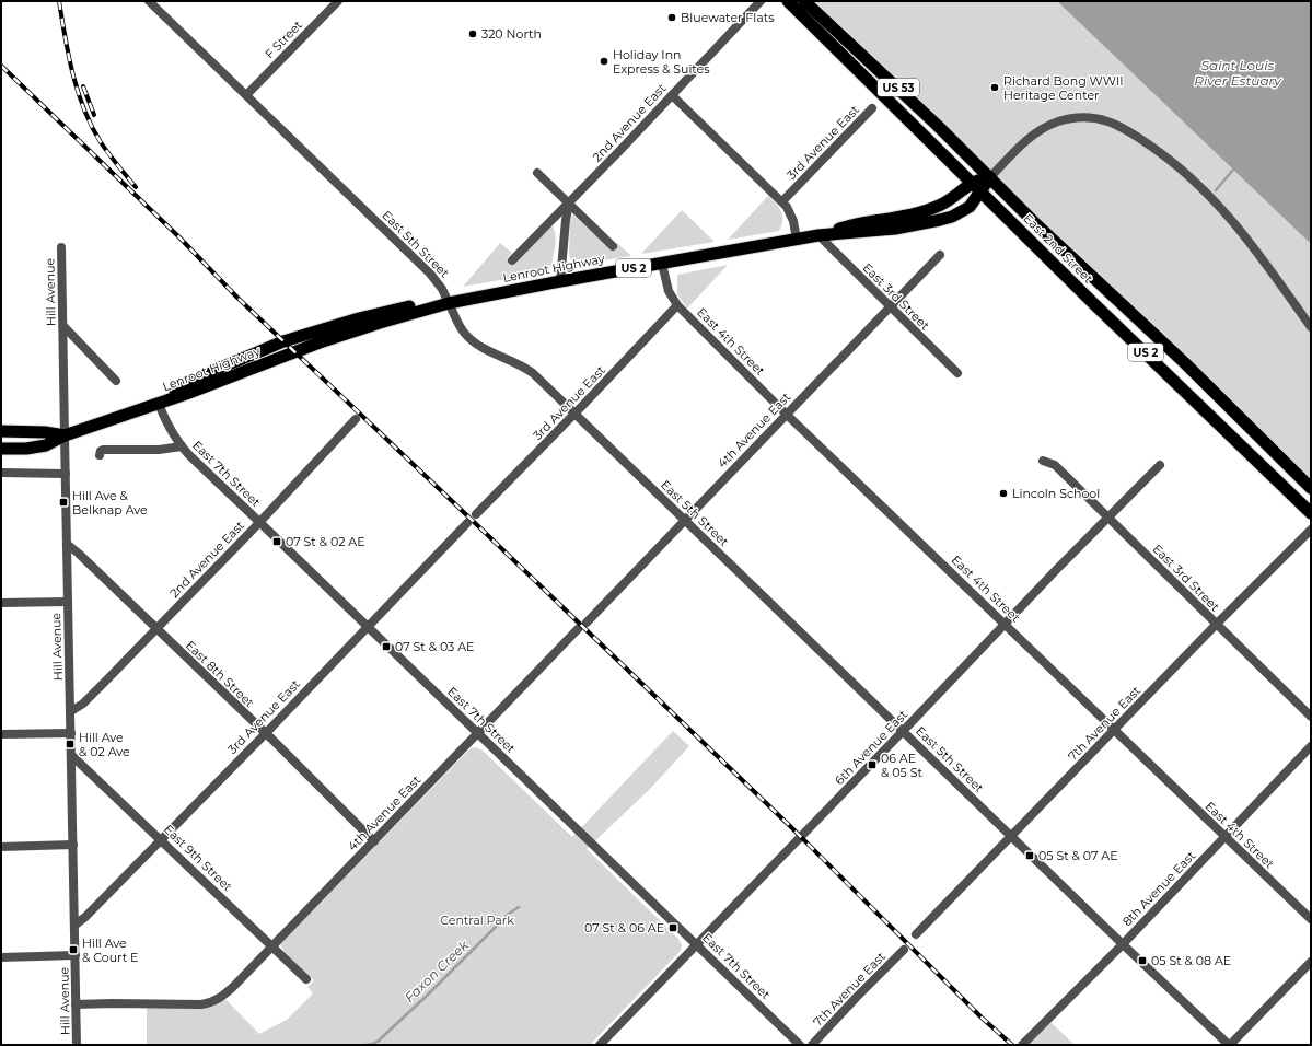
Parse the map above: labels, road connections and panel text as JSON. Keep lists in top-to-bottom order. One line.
{"streets":{"highway":["US 53","East 2nd Street","Lenroot Highway","US 2"],"street":["F Street","2nd Avenue East","3rd Avenue East","East 5th Street","Hill Avenue","East 3rd Street","East 4th Street","4th Avenue East","East 7th Street","East 8th Street","7th Avenue East","6th Avenue East","East 9th Street","8th Avenue East"]},"crossings":[["F Street","East 5th Street"],["2nd Avenue East","Hill Avenue"],["2nd Avenue East","East 7th Street"],["2nd Avenue East","East 8th Street"],["3rd Avenue East","East 5th Street"],["3rd Avenue East","Hill Avenue"],["3rd Avenue East","East 4th Street"],["3rd Avenue East","East 7th Street"],["3rd Avenue East","East 8th Street"],["3rd Avenue East","East 9th Street"],["East 5th Street","Lenroot Highway"],["East 5th Street","4th Avenue East"],["East 5th Street","7th Avenue East"],["East 5th Street","6th Avenue East"],["East 5th Street","8th Avenue East"],["East 2nd Street","Lenroot Highway"],["Lenroot Highway","US 2"],["Lenroot Highway","Hill Avenue"],["Lenroot Highway","East 3rd Street"],["Lenroot Highway","East 4th Street"],["Lenroot Highway","East 7th Street"],["US 2","Hill Avenue"],["Hill Avenue","4th Avenue East"],["Hill Avenue","East 8th Street"],["Hill Avenue","East 9th Street"],["East 3rd Street","4th Avenue East"],["East 3rd Street","7th Avenue East"],["East 3rd Street","6th Avenue East"],["East 4th Street","4th Avenue East"],["East 4th Street","7th Avenue East"],["East 4th Street","6th Avenue East"],["East 4th Street","8th Avenue East"],["4th Avenue East","East 7th Street"],["4th Avenue East","East 8th Street"],["4th Avenue East","East 9th Street"],["East 7th Street","6th Avenue East"]],"water":["Saint Louis River Estuary","Faxon Creek"],"parks":["Central Park"],"places":{"other":["Bluewater Flats","320 North","Holiday Inn Express & Suites","Richard Bong WWII Heritage Center","Lincoln School"],"transit":["Hill Ave & Belknap Ave","07 St & 02 AE","07 St & 03 AE","Hill Ave & 02 Ave","06 AE & 05 St","05 St & 07 AE","07 St & 06 AE","Hill Ave & Court E","05 St & 08 AE"]}}
